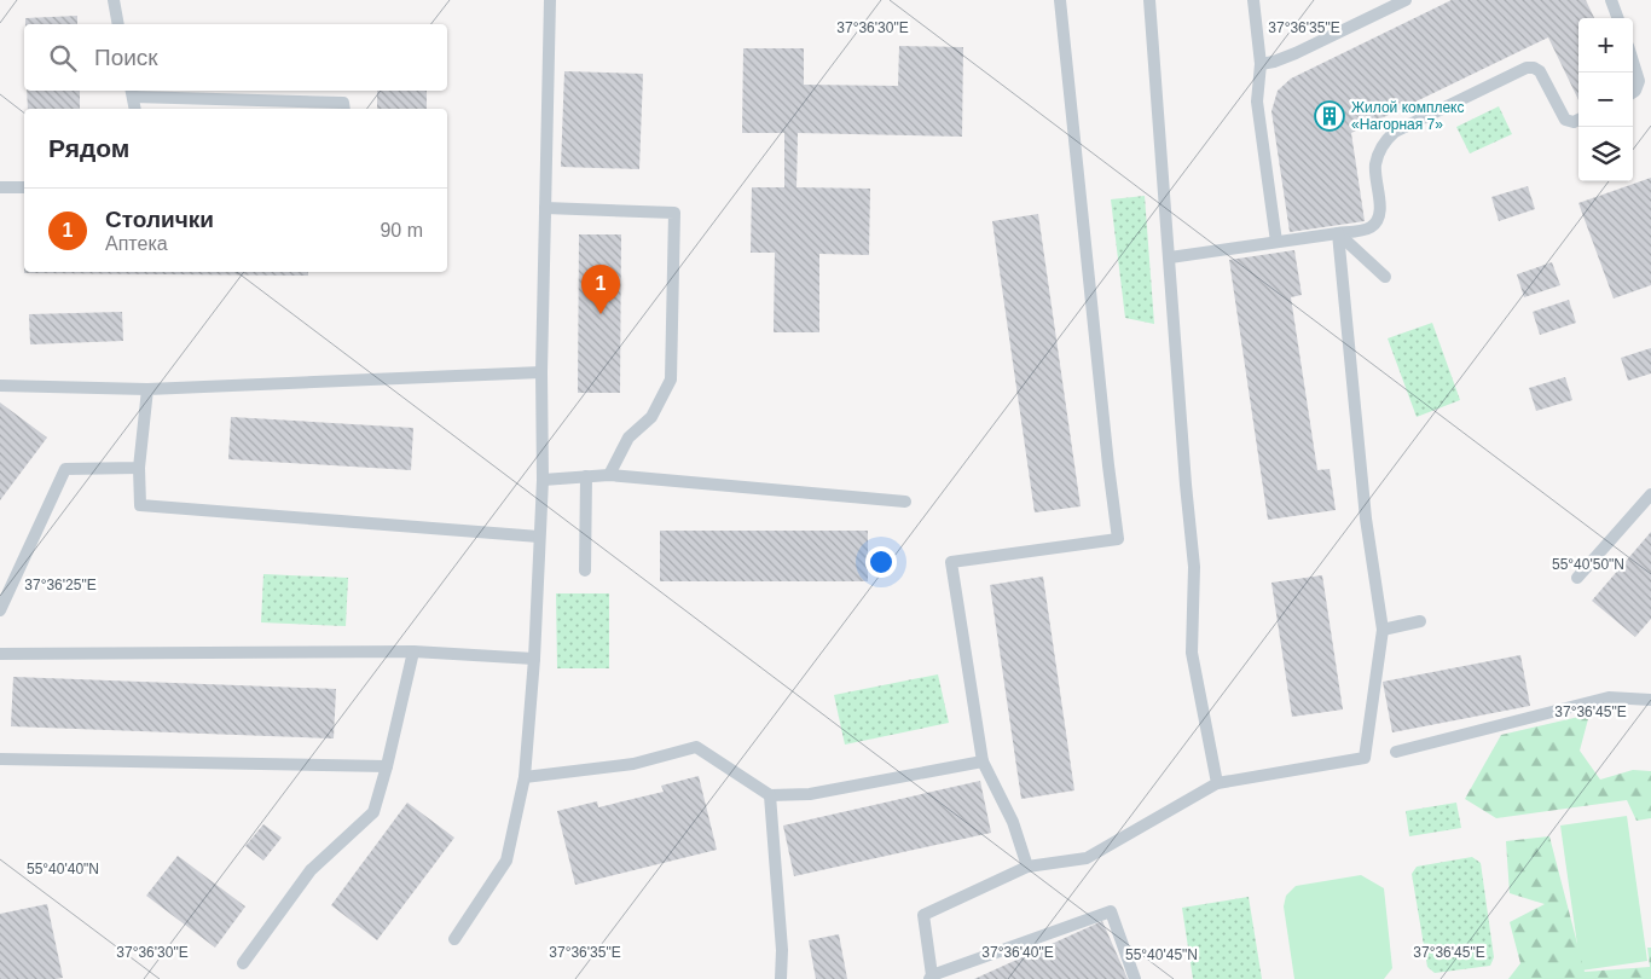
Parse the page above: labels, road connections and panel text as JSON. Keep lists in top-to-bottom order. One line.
{"places":{"building":["Жилой комплекс «Нагорная 7»"]},"page":{"map_buttons":["+","−"],"search":"Поиск","heading":"Рядом","list":[{"mark":"1","name":"Столички","note":"Аптека","value":"90 m"}],"pins":"1"},"coordinates":["37°36'30\"E","37°36'35\"E","55°40'50\"N","37°36'25\"E","37°36'45\"E","55°40'40\"N","37°36'40\"E","55°40'45\"N"]}
